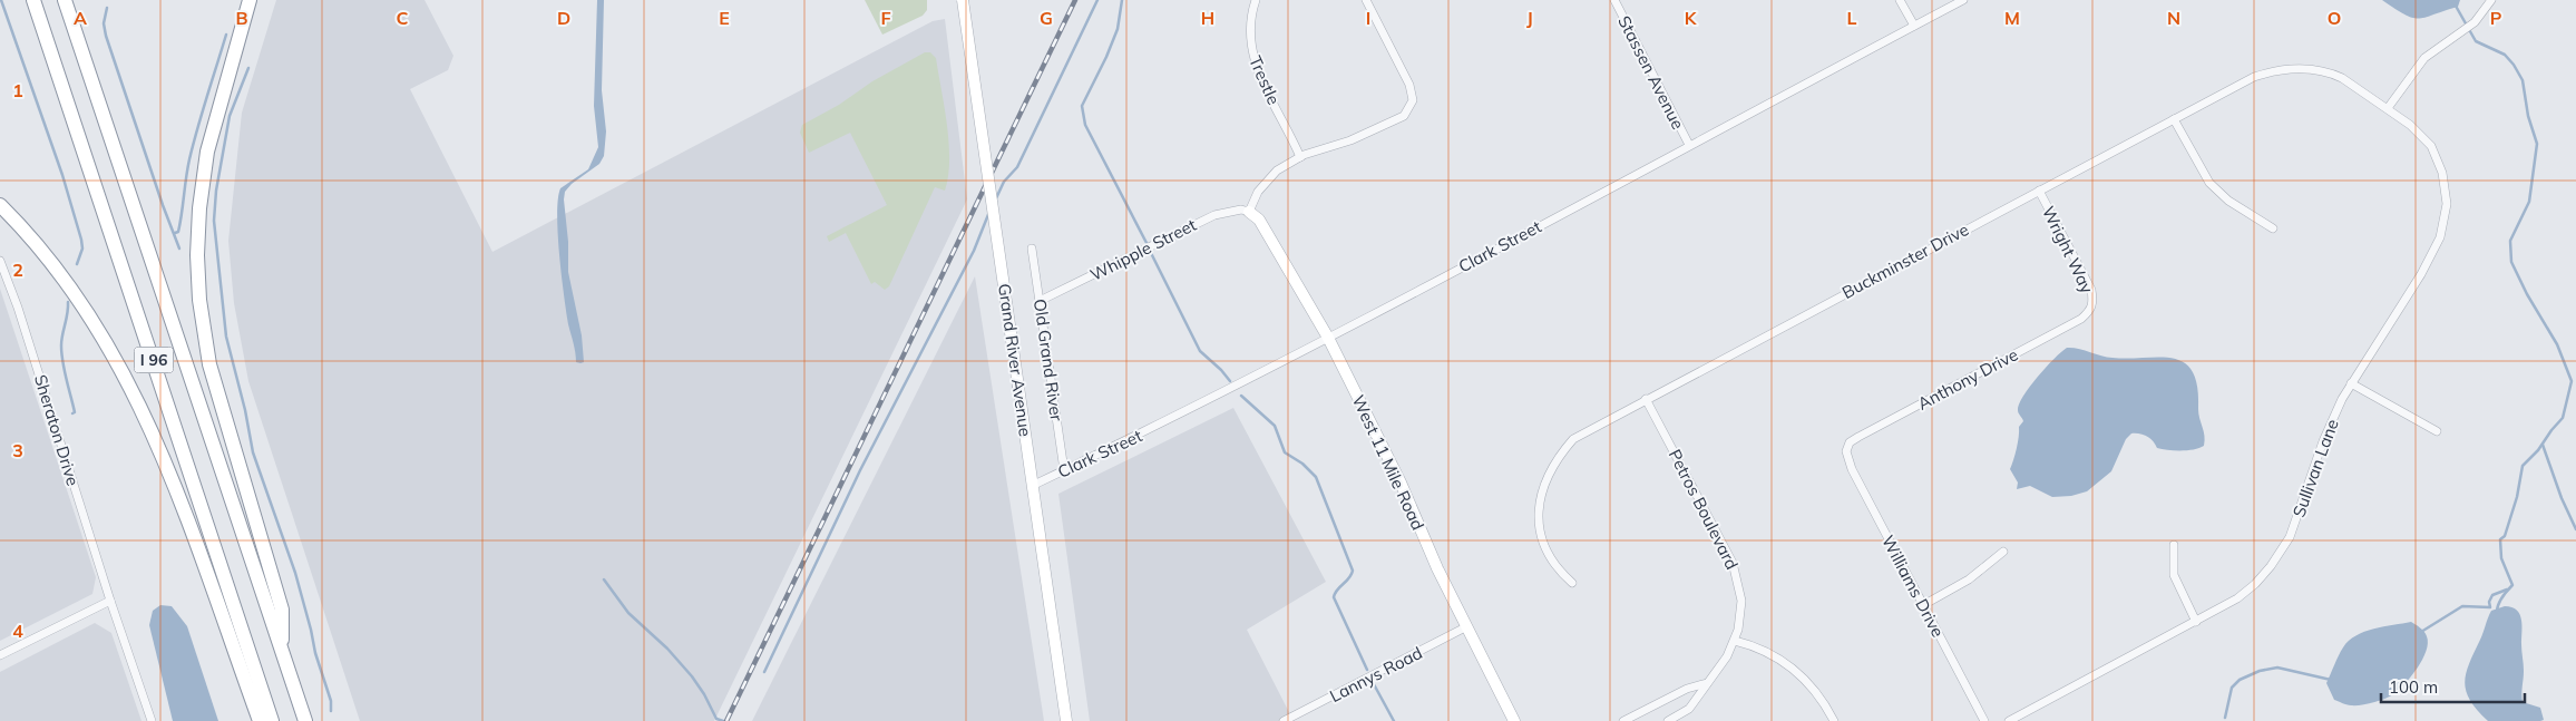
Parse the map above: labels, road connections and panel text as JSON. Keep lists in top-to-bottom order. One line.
{"streets":{"highway":["I 96"],"main road":["Grand River Avenue","West 11 Mile Road"],"street":["Stassen Avenue","Trestle","Clark Street","Whipple Street","Wright Way","Buckminster Drive","Old Grand River","Anthony Drive","Sheraton Drive","Sullivan Lane","Petros Boulevard","Williams Drive","Lannys Road"]},"crossings":[["Stassen Avenue","Clark Street"],["Clark Street","Grand River Avenue"],["Clark Street","Old Grand River"],["Clark Street","West 11 Mile Road"],["Whipple Street","Old Grand River"],["Whipple Street","West 11 Mile Road"],["Wright Way","Buckminster Drive"],["Wright Way","Anthony Drive"],["Buckminster Drive","Sullivan Lane"],["Buckminster Drive","Petros Boulevard"],["Anthony Drive","Williams Drive"],["West 11 Mile Road","Lannys Road"]],"scale_bar":"100 m","grid":{"columns":["A","B","C","D","E","F","G","H","I","J","K","L","M","N","O","P"],"rows":["1","2","3","4"]}}
